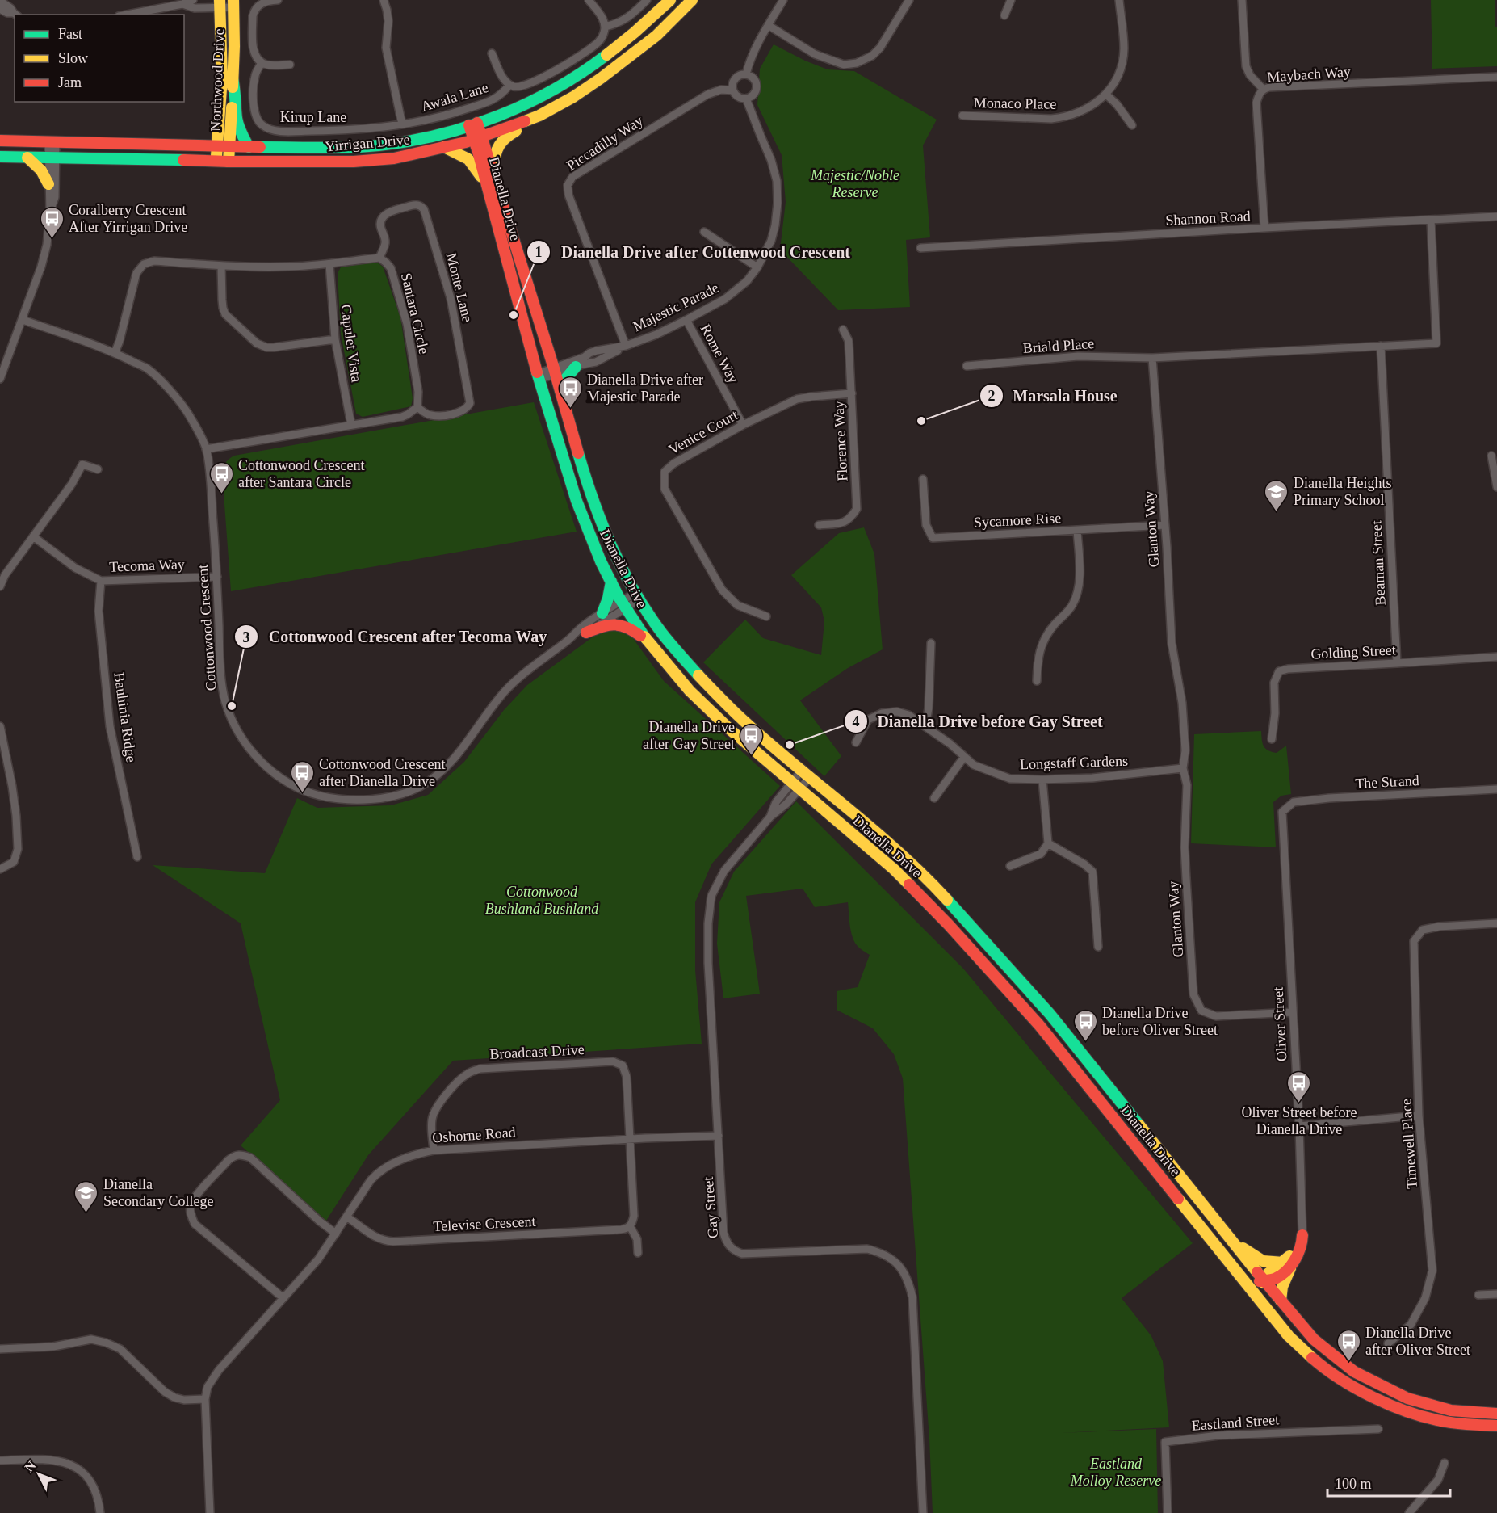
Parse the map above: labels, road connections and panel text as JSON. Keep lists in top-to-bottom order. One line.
{"streets":{"main road":["Northwood Drive","Yirrigan Drive","Dianella Drive"],"street":["Maybach Way","Awala Lane","Monaco Place","Kirup Lane","Piccadilly Way","Shannon Road","Monte Lane","Majestic Parade","Santara Circle","Capulet Vista","Briald Place","Rome Way","Venice Court","Florence Way","Sycamore Rise","Glanton Way","Beaman Street","Tecoma Way","Cottonwood Crescent","Golding Street","Bauhinia Ridge","Longstaff Gardens","The Strand","Oliver Street","Broadcast Drive","Osborne Road","Timewell Place","Gay Street","Televise Crescent","Eastland Street"]},"crossings":[["Maybach Way","Shannon Road"],["Northwood Drive","Yirrigan Drive"],["Awala Lane","Kirup Lane"],["Yirrigan Drive","Dianella Drive"],["Piccadilly Way","Majestic Parade"],["Dianella Drive","Majestic Parade"],["Dianella Drive","Cottonwood Crescent"],["Dianella Drive","Gay Street"],["Monte Lane","Santara Circle"],["Majestic Parade","Rome Way"],["Briald Place","Glanton Way"],["Rome Way","Venice Court"],["Venice Court","Florence Way"],["Sycamore Rise","Glanton Way"],["Glanton Way","Longstaff Gardens"],["Glanton Way","Oliver Street"],["Beaman Street","Golding Street"],["Tecoma Way","Cottonwood Crescent"],["Tecoma Way","Bauhinia Ridge"],["The Strand","Oliver Street"],["Broadcast Drive","Osborne Road"],["Osborne Road","Gay Street"],["Osborne Road","Televise Crescent"]],"parks":["Majestic/Noble Reserve","Cottonwood Bushland Bushland","Eastland Molloy Reserve"],"places":{"bus stop":["Coralberry Crescent After Yirrigan Drive","Dianella Drive after Majestic Parade","Cottonwood Crescent after Santara Circle","Dianella Drive after Gay Street","Cottonwood Crescent after Dianella Drive","Dianella Drive before Oliver Street","Oliver Street before Dianella Drive","Dianella Drive after Oliver Street"],"other":["Dianella Drive after Cottenwood Crescent","Marsala House","Cottonwood Crescent after Tecoma Way","Dianella Drive before Gay Street"],"school or university":["Dianella Heights Primary School","Dianella Secondary College"]},"legend":["Fast","Slow","Jam"],"scale_bar":"100 m","north":"top left"}
